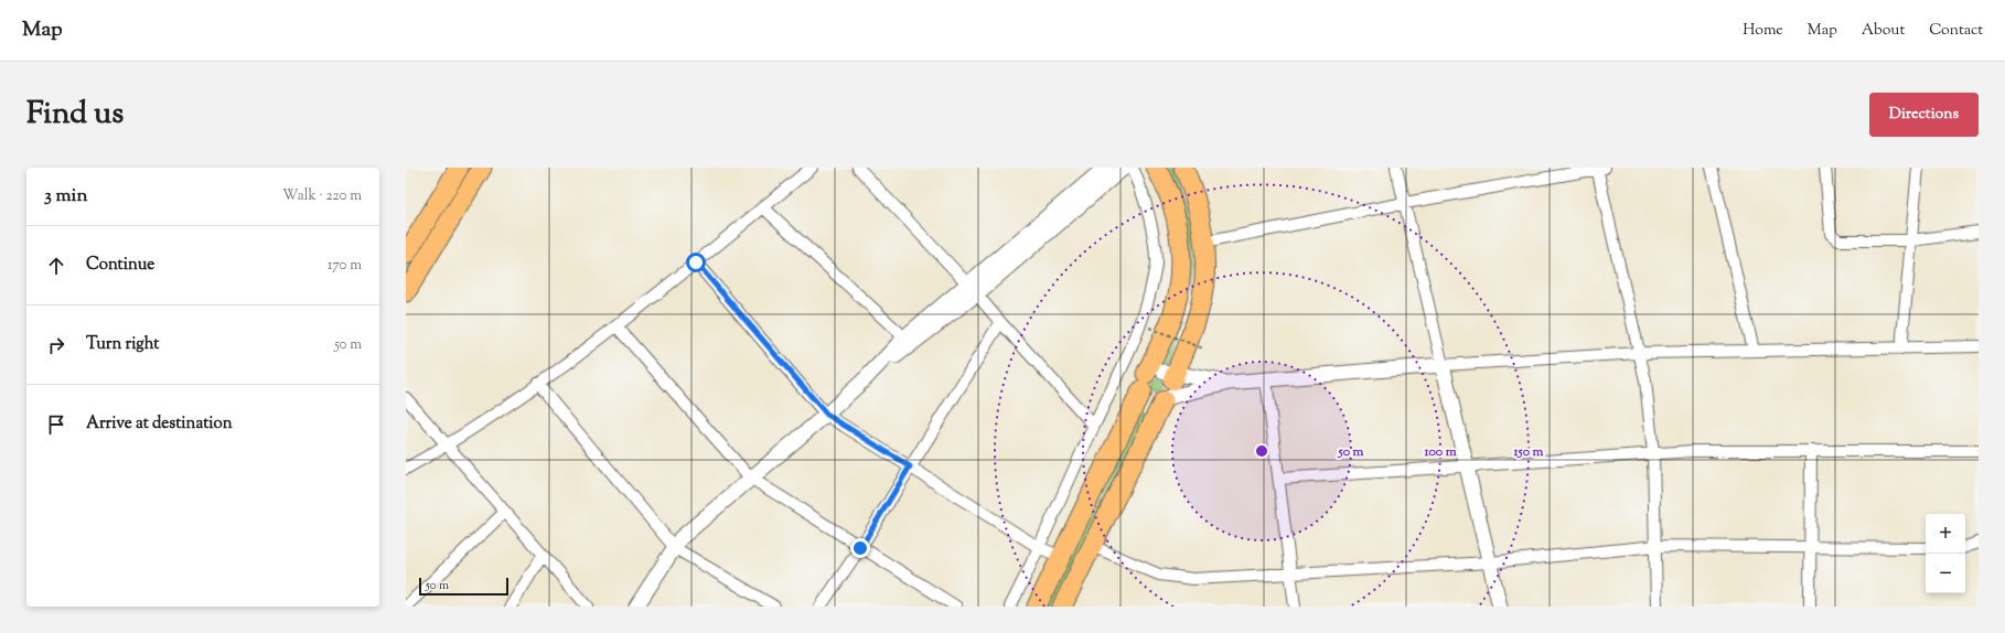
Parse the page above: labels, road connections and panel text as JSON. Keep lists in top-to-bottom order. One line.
{"scale_bar":"50 m","page":{"header":"Map","nav":["Home","Map","About","Contact"],"title":"Find us","buttons":"Directions","heading":["3 min","Walk · 220 m"],"list":[["Continue","170 m"],["Turn right","50 m"],"Arrive at destination"],"map_buttons":["+","−"],"scale":"50 m"},"rings":["50 m","100 m","150 m"]}
